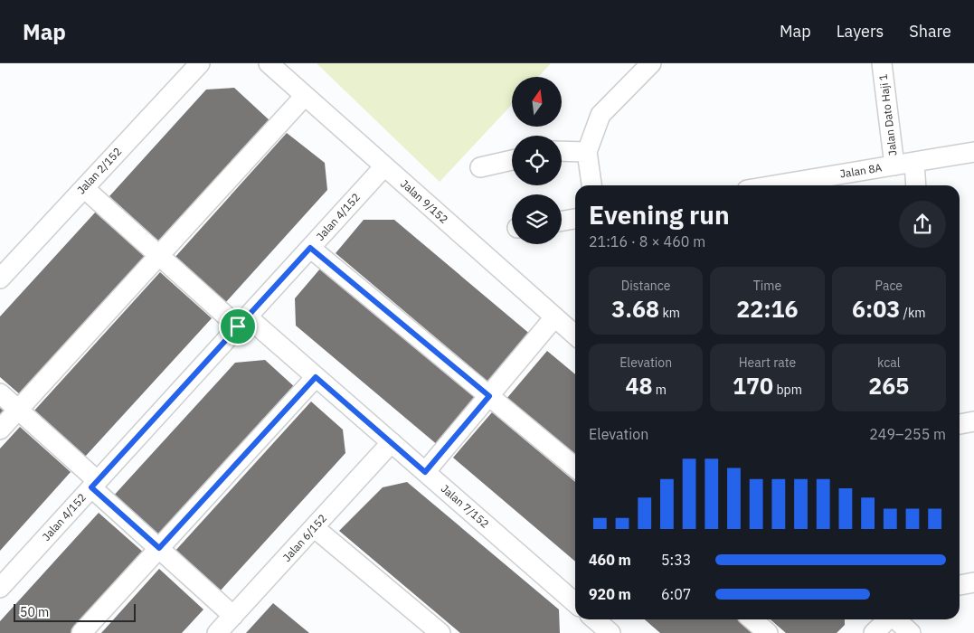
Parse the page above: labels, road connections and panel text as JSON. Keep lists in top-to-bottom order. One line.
{"streets":{"street":["Jalan Dato Haji 1","Jalan 2/152","Jalan 8A","Jalan 9/152","Jalan 4/152","Jalan 7/152","Jalan 6/152"]},"crossings":[["Jalan Dato Haji 1","Jalan 8A"],["Jalan 2/152","Jalan 7/152"],["Jalan 9/152","Jalan 4/152"],["Jalan 4/152","Jalan 7/152"],["Jalan 7/152","Jalan 6/152"]],"scale_bar":"50 m","north":"top","page":{"header":"Map","nav":["Map","Layers","Share"],"heading":["Evening run","21:16 · 8 × 460 m"],"stats":[["Distance","3.68 km"],["Time","22:16"],["Pace","6:03 /km"],["Elevation","48 m"],["Heart rate","170 bpm"],["kcal","265"]],"chart":["Elevation","249–255 m"],"list":[{"name":"460 m","note":"5:33"},{"name":"920 m","note":"6:07"}],"scale":"50 m"}}
